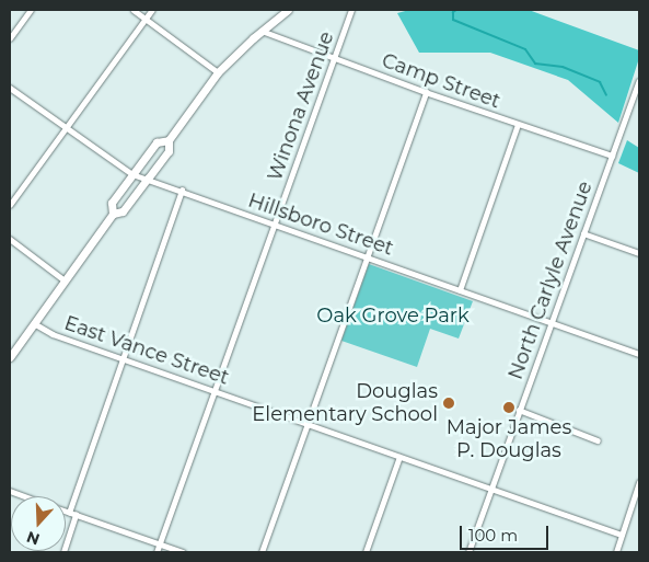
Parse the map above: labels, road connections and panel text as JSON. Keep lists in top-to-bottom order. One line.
{"streets":{"street":["Camp Street","Winona Avenue","Hillsboro Street","North Carlyle Avenue","East Vance Street"]},"crossings":[["Camp Street","Winona Avenue"],["Camp Street","North Carlyle Avenue"],["Winona Avenue","Hillsboro Street"],["Winona Avenue","East Vance Street"],["Hillsboro Street","North Carlyle Avenue"],["North Carlyle Avenue","East Vance Street"]],"parks":["Oak Grove Park"],"places":["Douglas Elementary School","Major James P. Douglas"],"scale_bar":"100 m","north":"bottom"}
